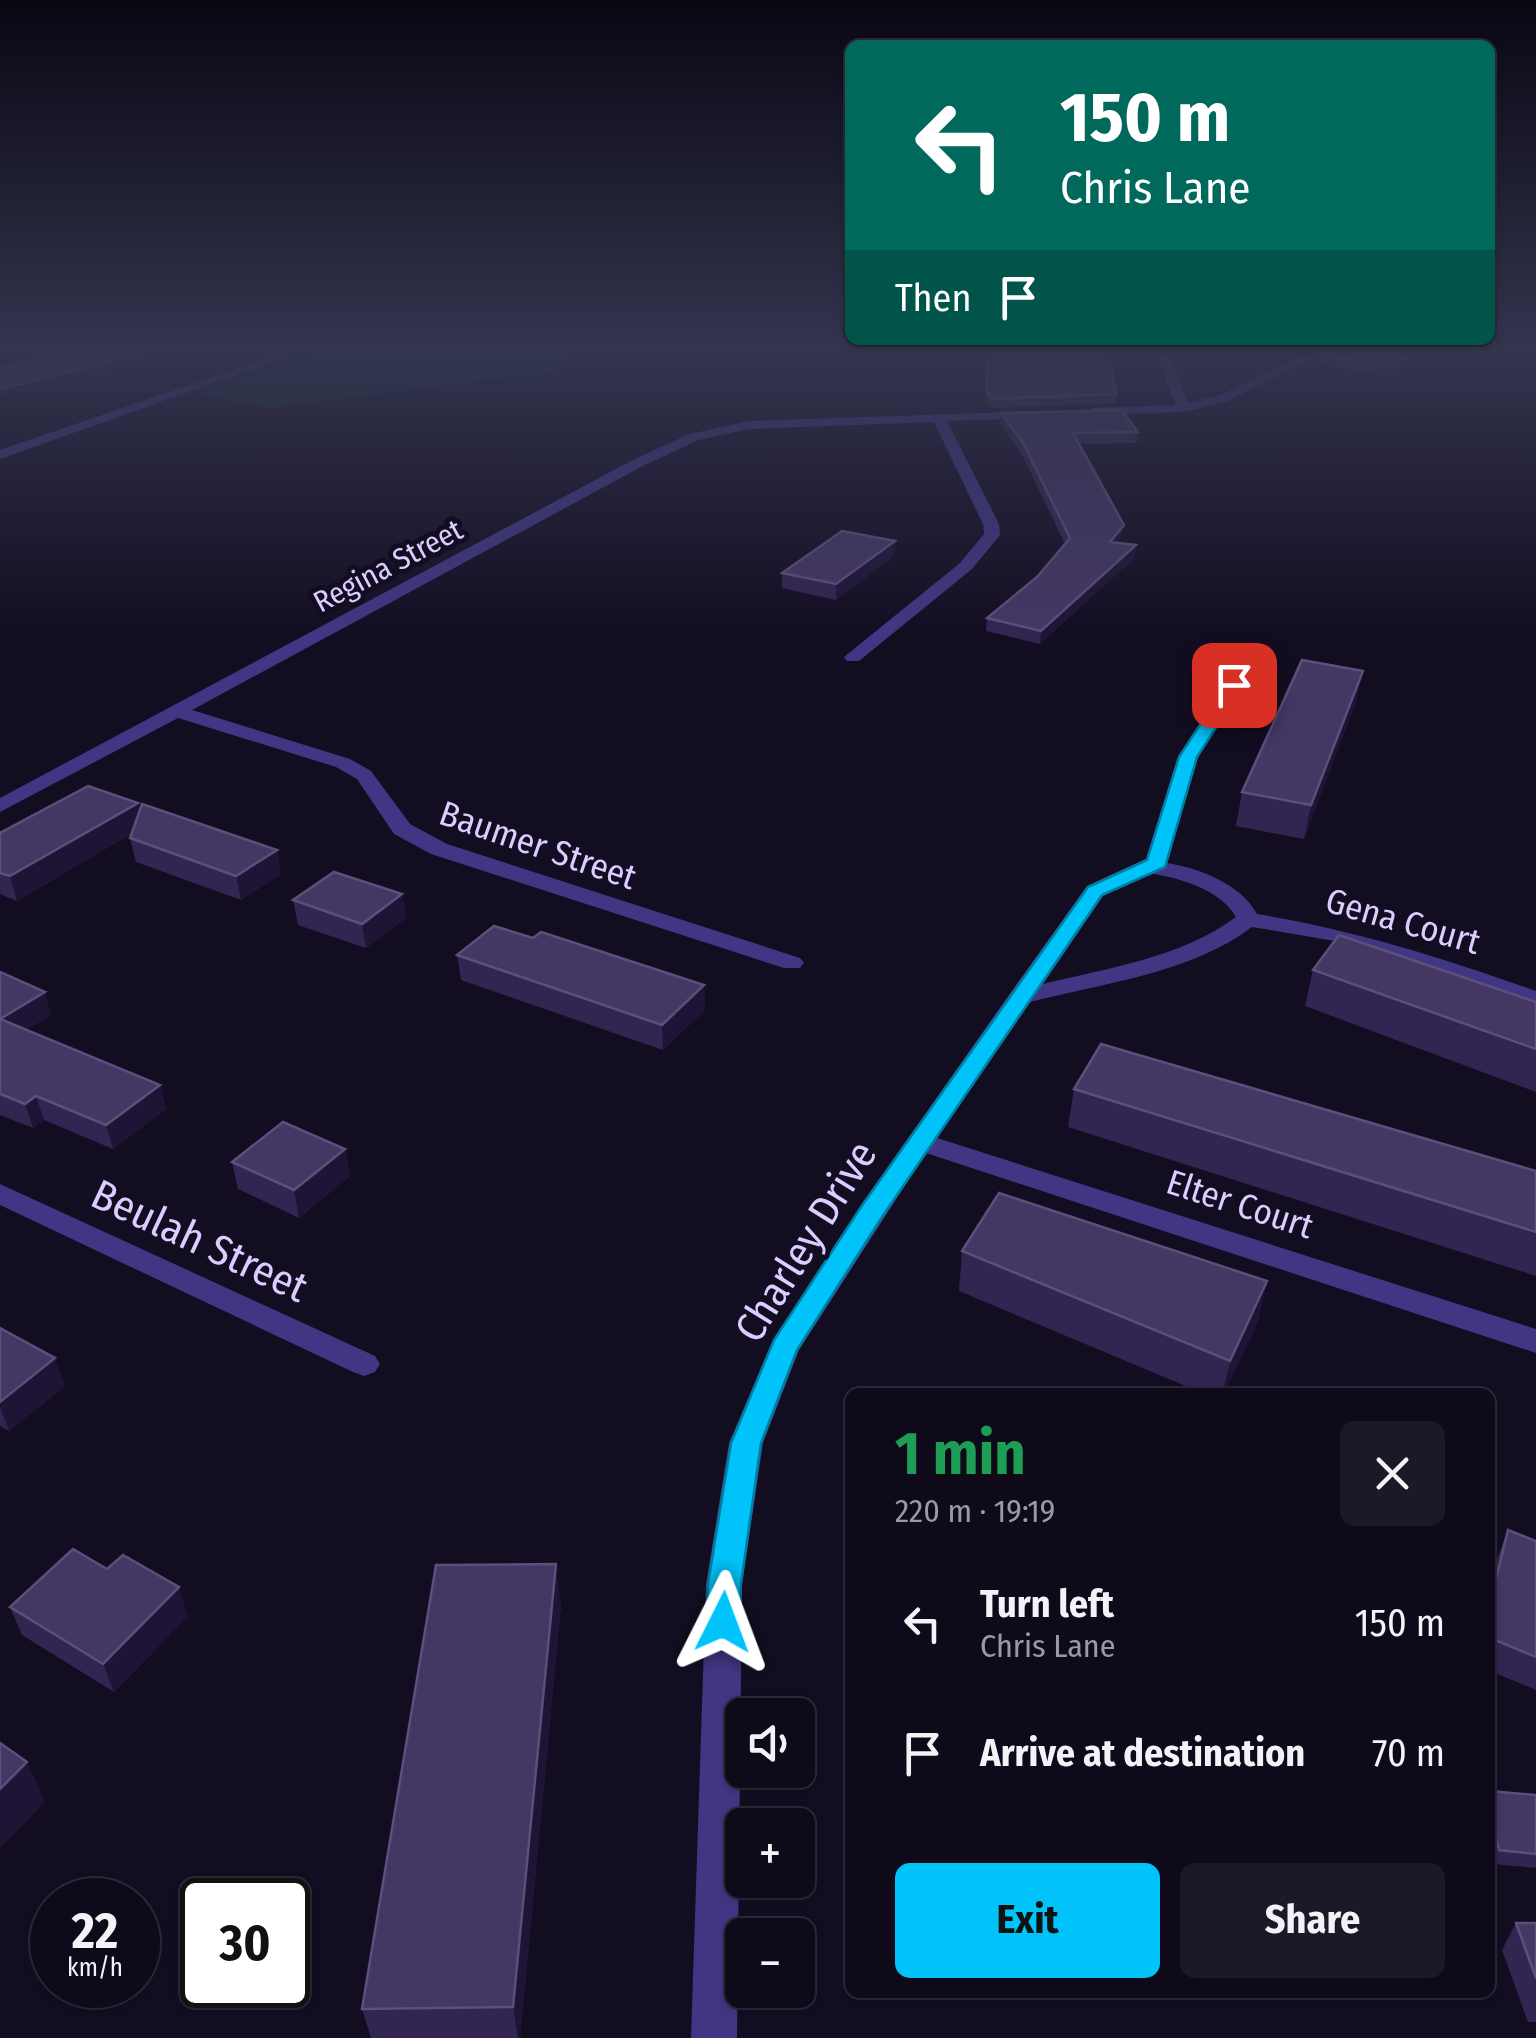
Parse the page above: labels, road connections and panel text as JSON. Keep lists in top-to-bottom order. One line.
{"streets":{"street":["Regina Street","Baumer Street","Gena Court","Elter Court","Beulah Street","Charley Drive"]},"crossings":[["Regina Street","Baumer Street"],["Elter Court","Charley Drive"]],"page":{"turn":["150 m","Chris Lane"],"then":"Then","heading":["1 min","220 m · 19:19"],"list":[{"name":"Turn left","note":"Chris Lane","value":"150 m"},{"name":"Arrive at destination","value":"70 m"}],"map_buttons":["+","−"],"buttons":["Exit","Share"],"speed":"22 km/h","limit":"30"}}
